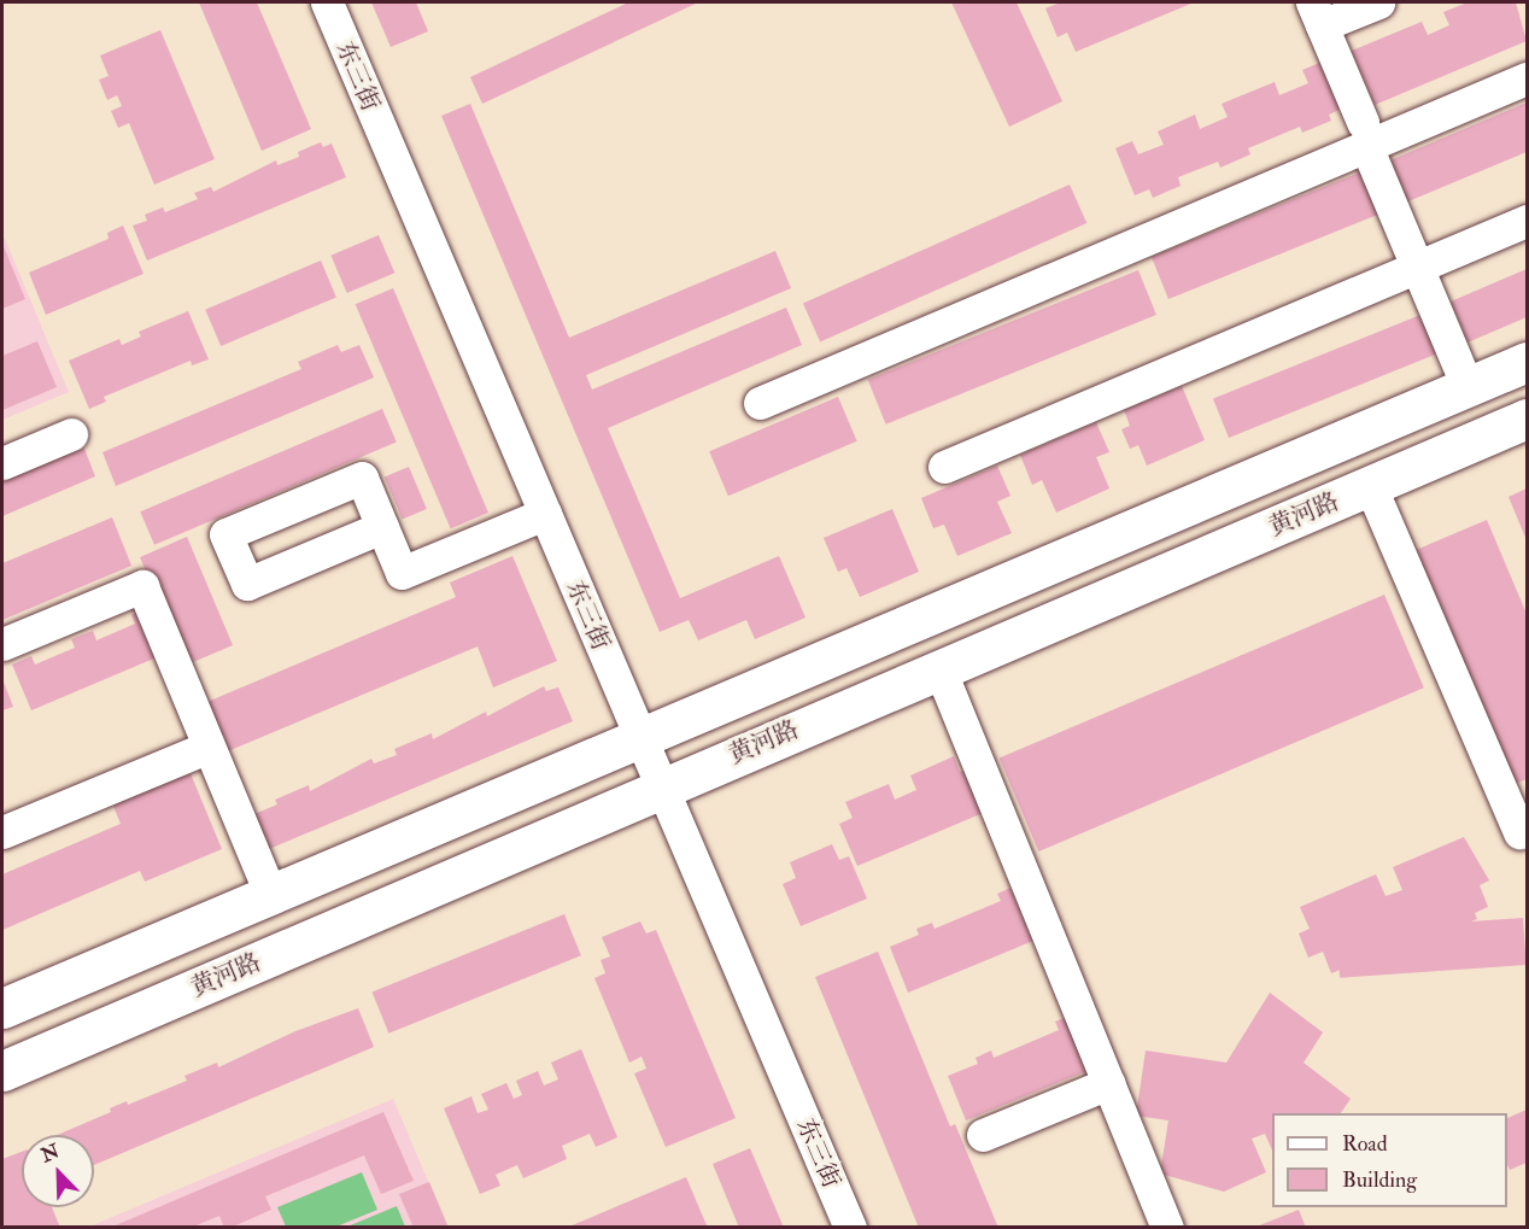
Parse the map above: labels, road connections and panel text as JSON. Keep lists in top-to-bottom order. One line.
{"streets":{"main road":["黄河路"],"street":["东三街"]},"crossings":[["东三街","黄河路"]],"legend":["Road","Building"],"north":"top left"}
